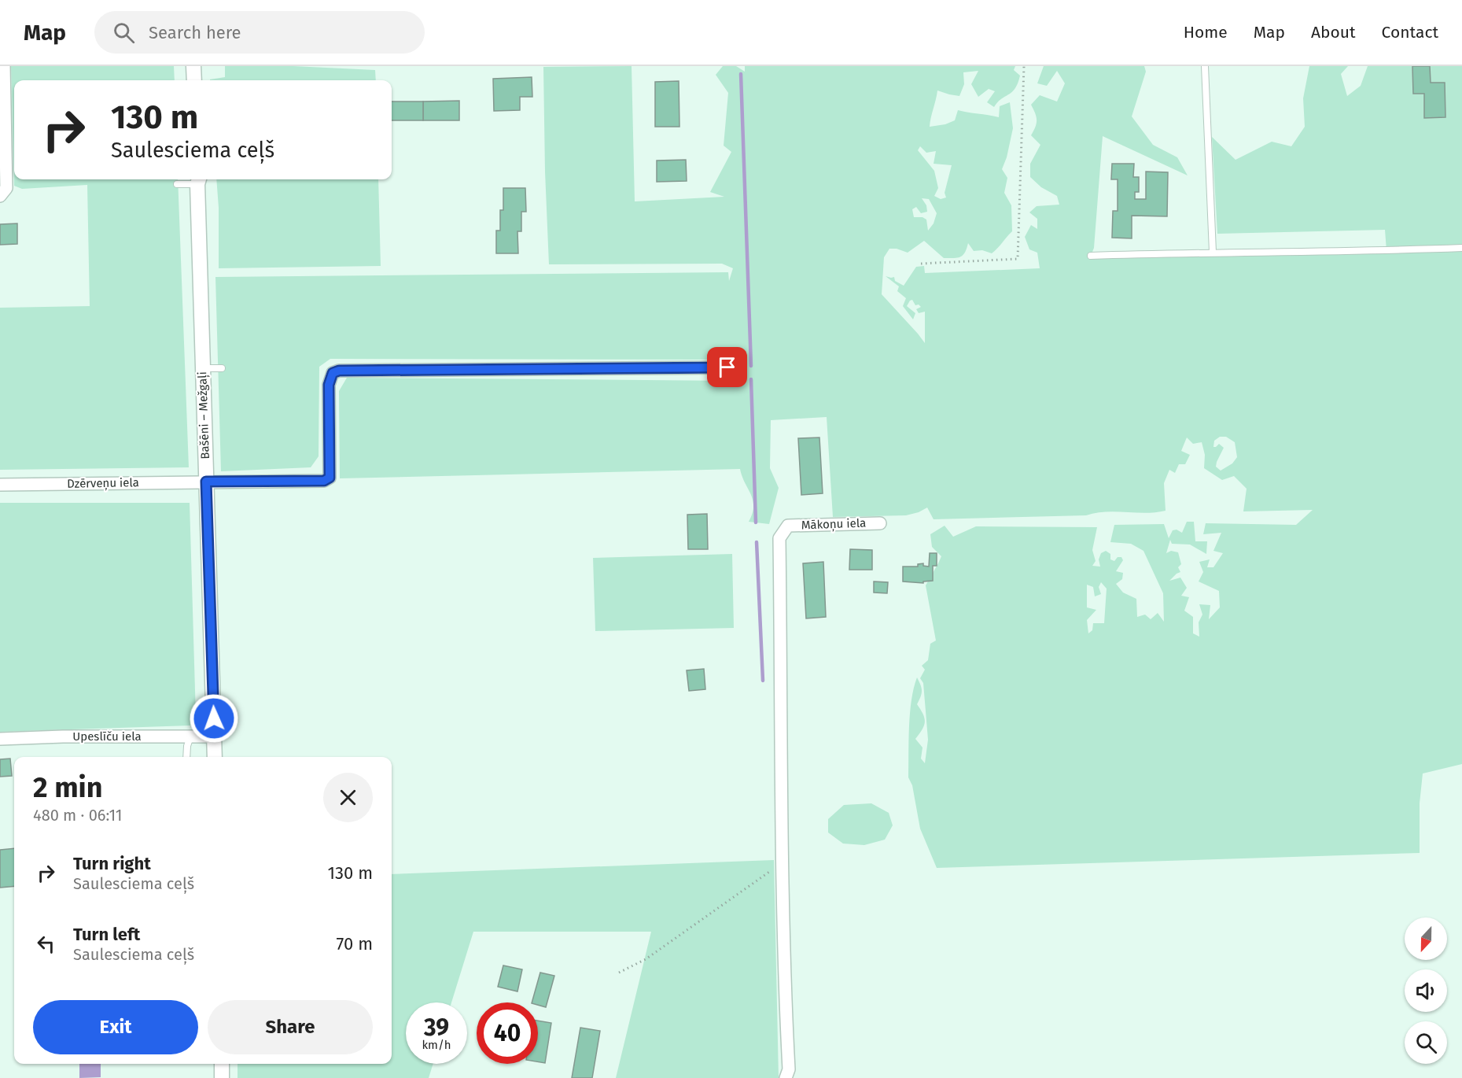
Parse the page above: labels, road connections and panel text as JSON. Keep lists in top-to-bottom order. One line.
{"streets":{"street":["Bašēni – Mežgaļi","Dzērveņu iela","Mākoņu iela","Upeslīču iela"]},"crossings":[["Bašēni – Mežgaļi","Dzērveņu iela"],["Bašēni – Mežgaļi","Upeslīču iela"]],"north":"bottom","page":{"header":"Map","search":"Search here","nav":["Home","Map","About","Contact"],"turn":["130 m","Saulesciema ceļš"],"heading":["2 min","480 m · 06:11"],"list":[{"name":"Turn right","note":"Saulesciema ceļš","value":"130 m"},{"name":"Turn left","note":"Saulesciema ceļš","value":"70 m"}],"buttons":["Exit","Share"],"speed":"39 km/h","limit":"40"}}
